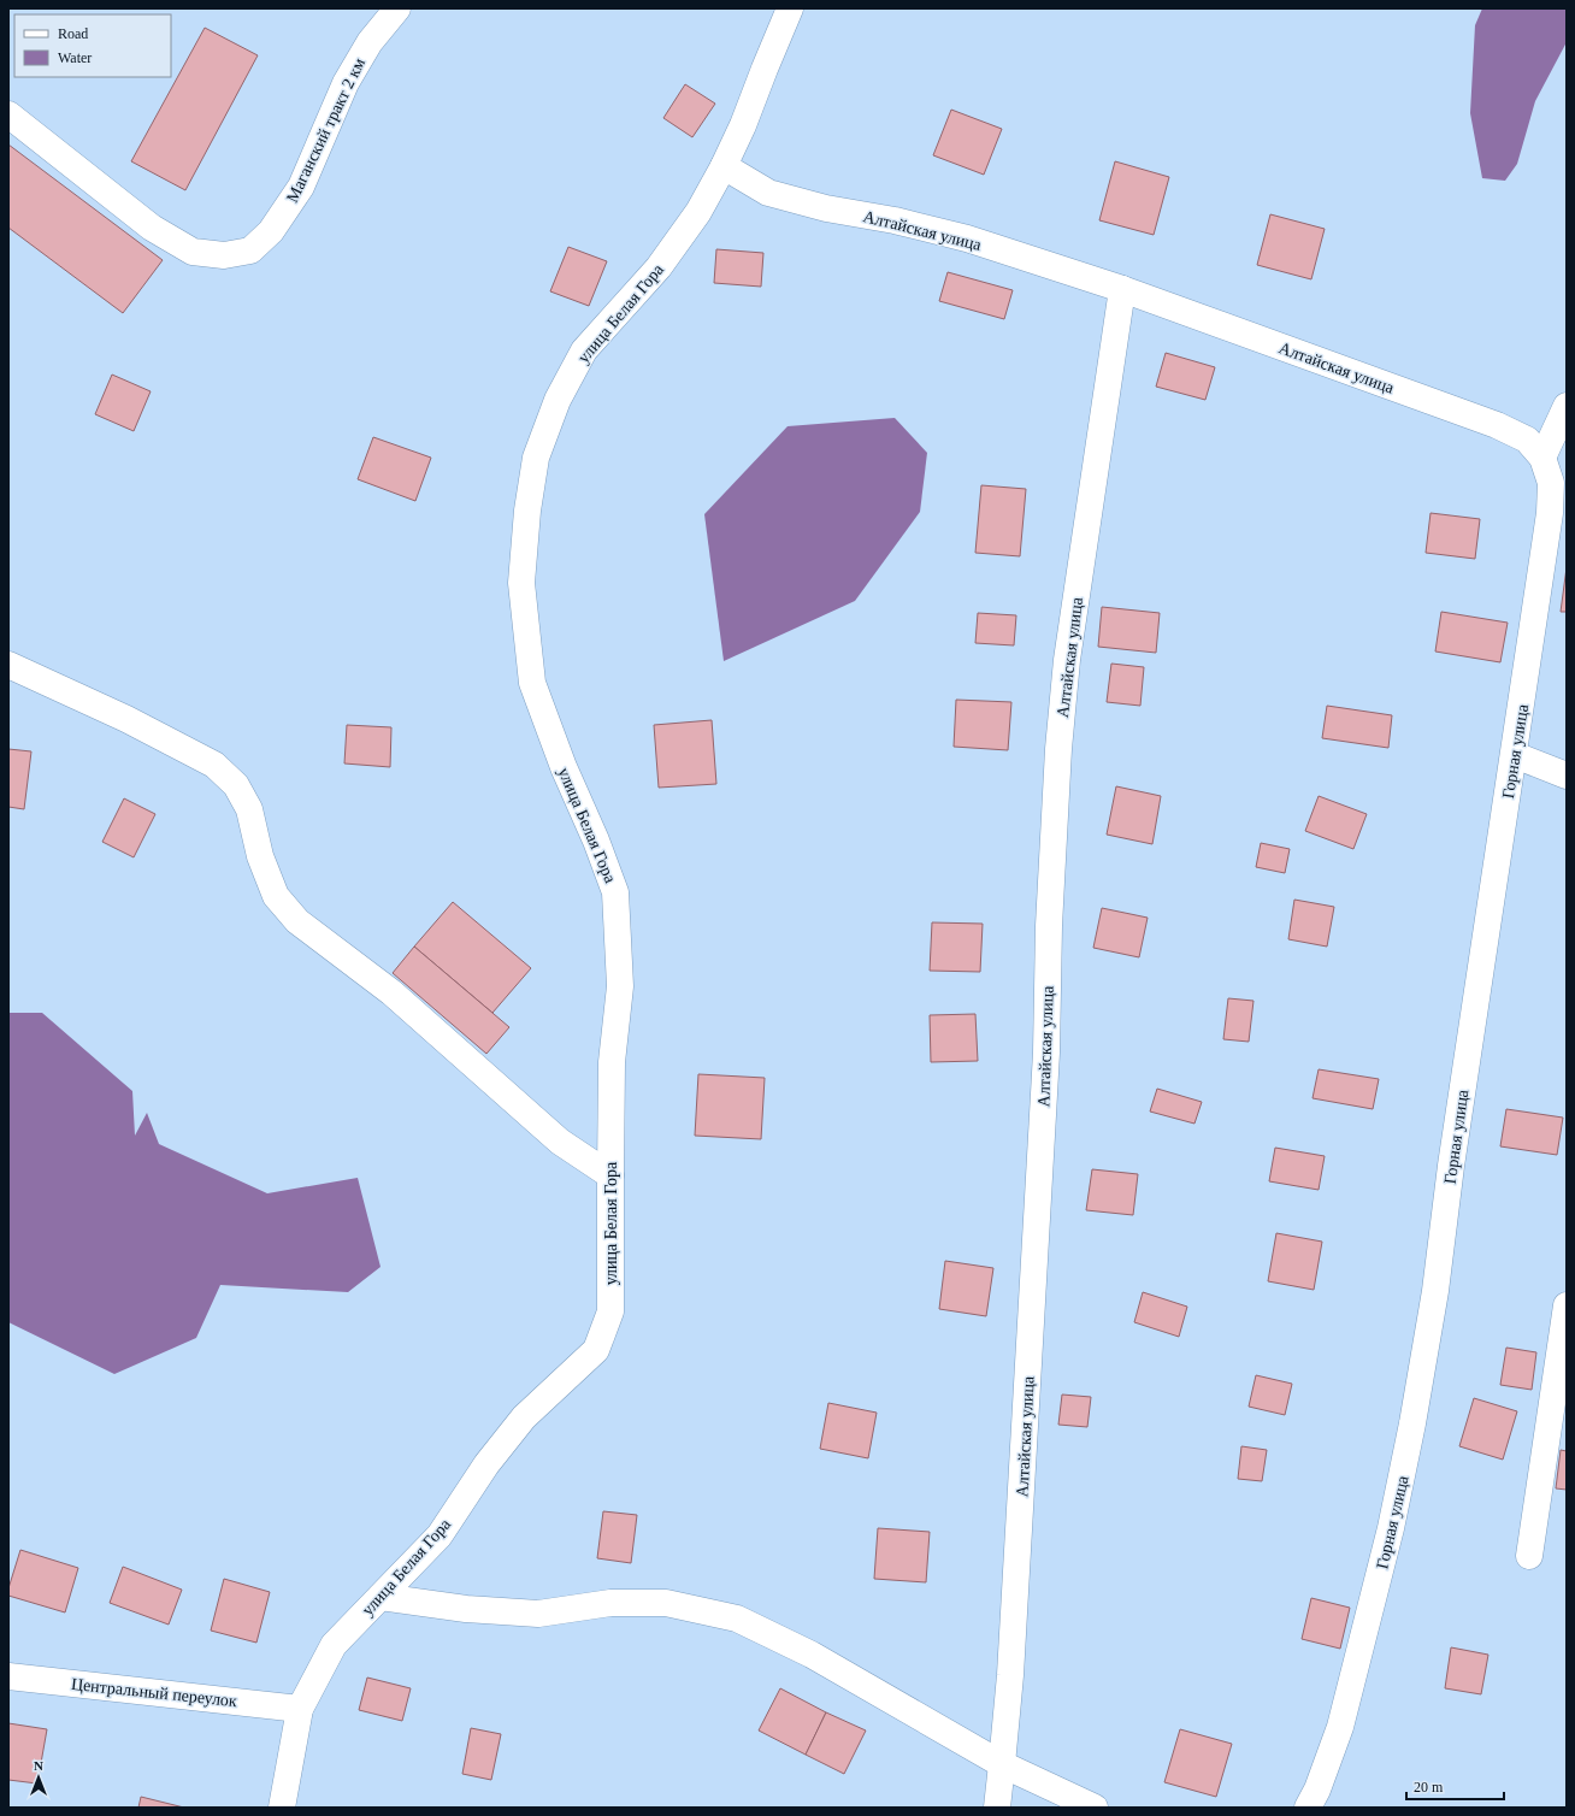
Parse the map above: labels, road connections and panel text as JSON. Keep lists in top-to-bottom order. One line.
{"streets":{"street":["Маганский тракт 2 км","Алтайская улица","улица Белая Гора","Горная улица","Центральный переулок"]},"crossings":[["Алтайская улица","улица Белая Гора"],["Алтайская улица","Горная улица"],["улица Белая Гора","Центральный переулок"]],"legend":["Road","Water"],"scale_bar":"20 m","north":"top"}
